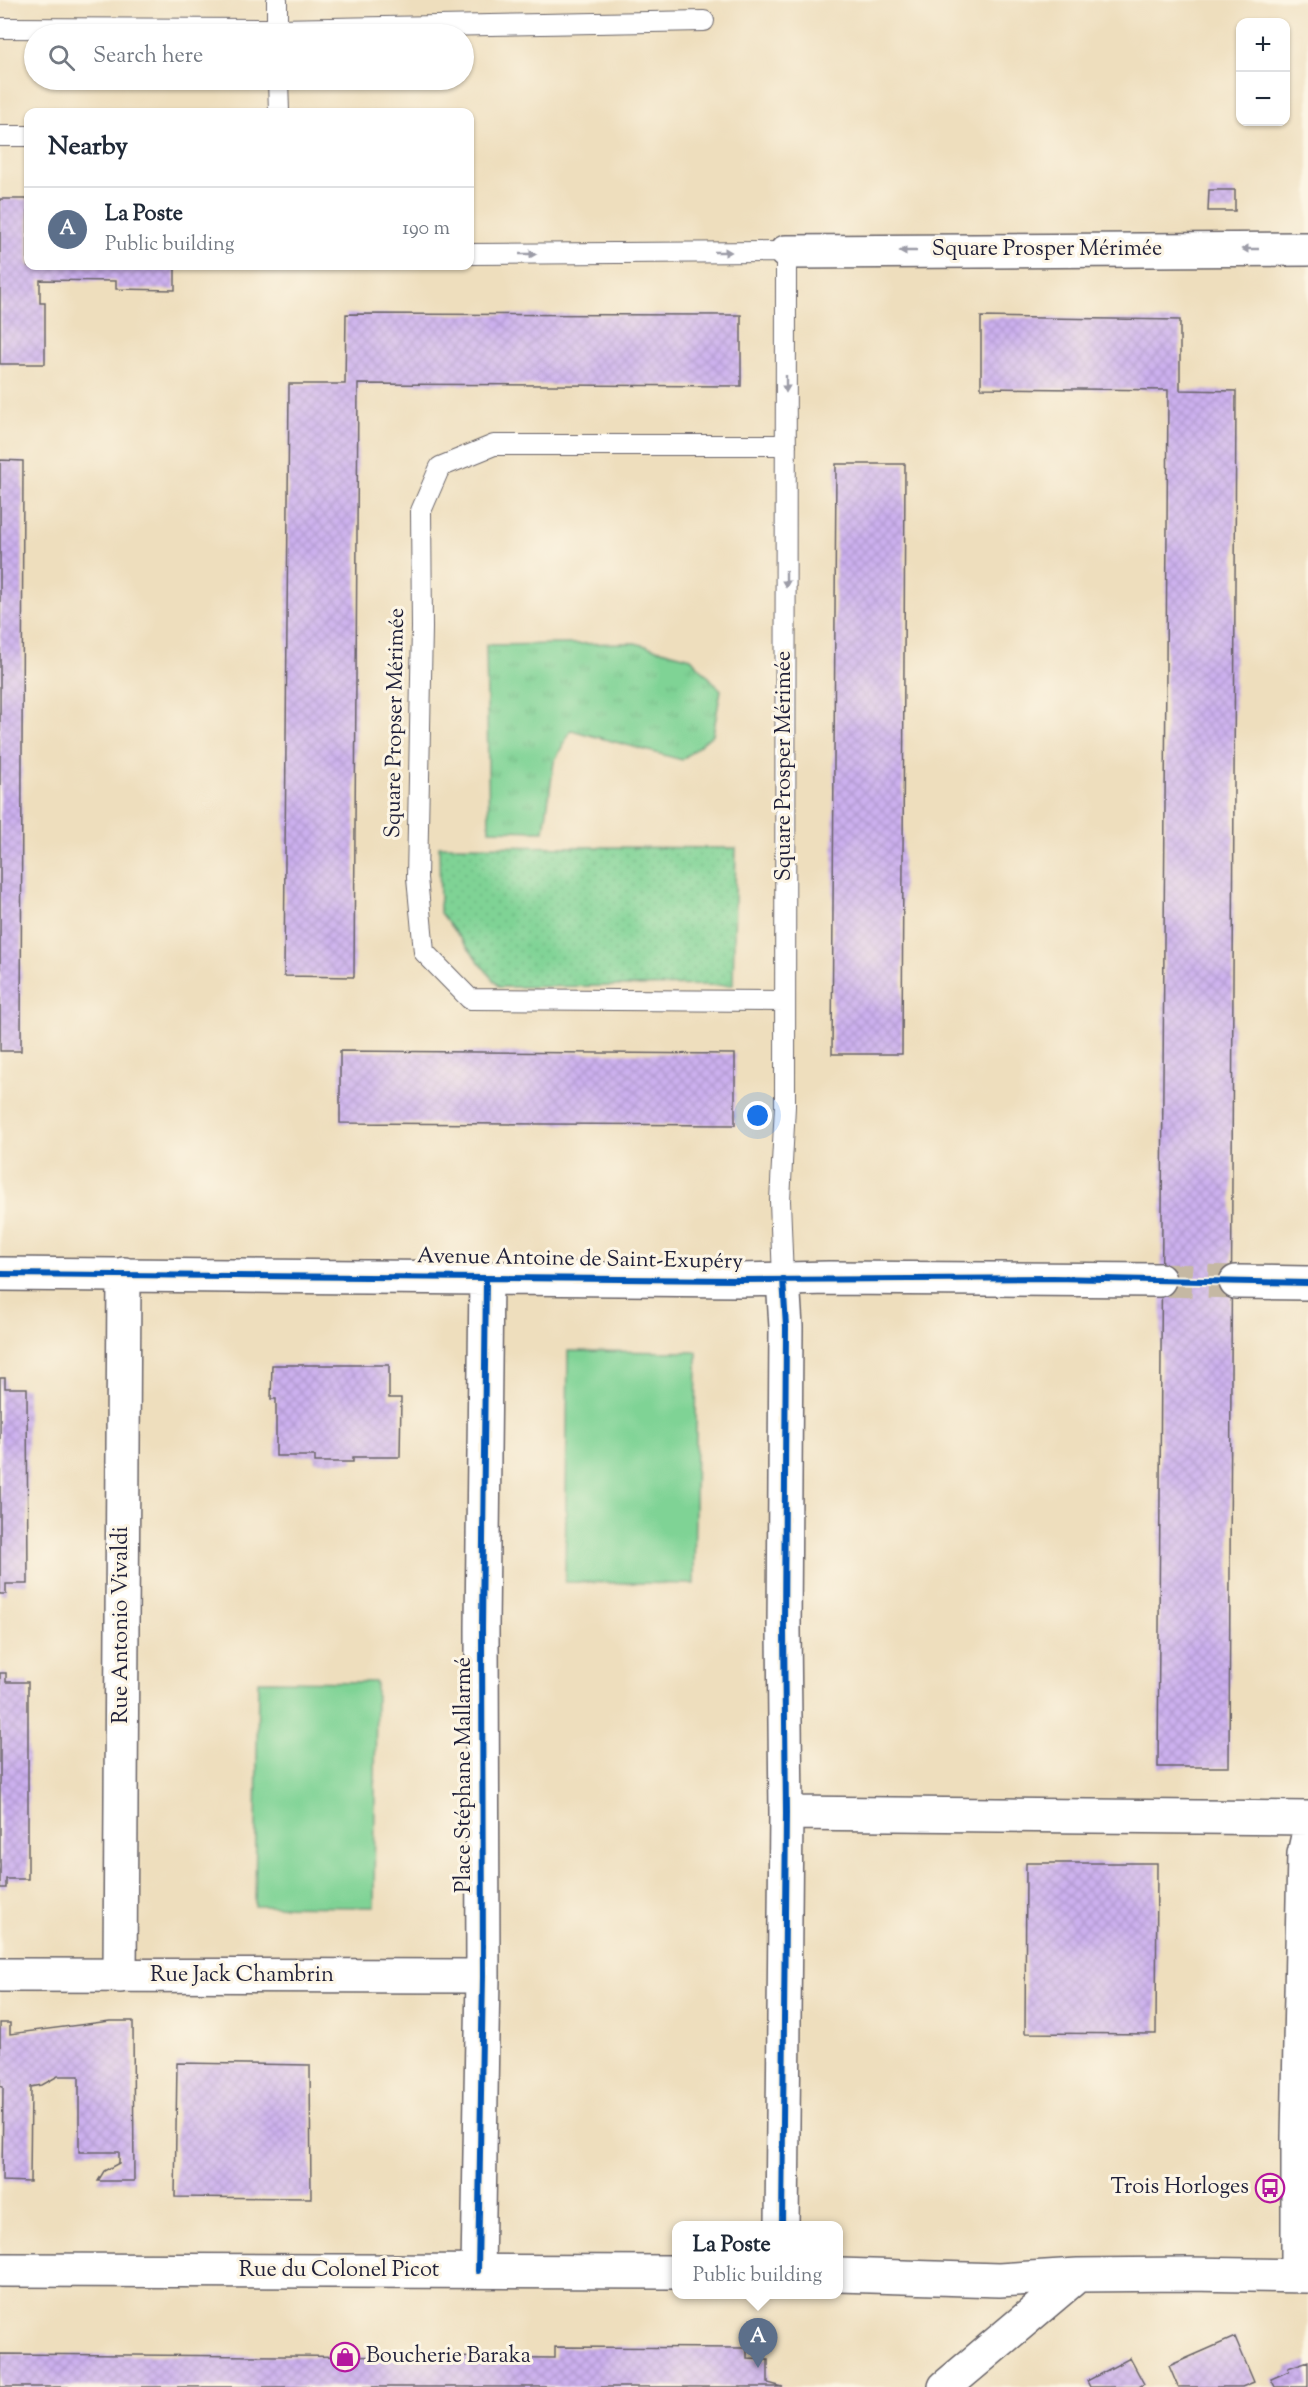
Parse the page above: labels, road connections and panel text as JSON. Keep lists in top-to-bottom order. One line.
{"streets":{"street":["Square Prosper Mérimée","Avenue Antoine de Saint-Exupéry","Rue Antonio Vivaldi","Place Stéphane Mallarmé","Rue Jack Chambrin","Rue du Colonel Picot"],"lane":["Square Propser Mérimée"]},"crossings":[["Square Prosper Mérimée","Square Propser Mérimée"],["Square Prosper Mérimée","Avenue Antoine de Saint-Exupéry"],["Avenue Antoine de Saint-Exupéry","Rue Antonio Vivaldi"],["Avenue Antoine de Saint-Exupéry","Place Stéphane Mallarmé"],["Rue Antonio Vivaldi","Rue Jack Chambrin"],["Place Stéphane Mallarmé","Rue Jack Chambrin"],["Place Stéphane Mallarmé","Rue du Colonel Picot"]],"places":{"bus stop":["Trois Horloges"],"shop":["Boucherie Baraka"]},"page":{"map_buttons":["+","−"],"search":"Search here","heading":"Nearby","list":[{"mark":"A","name":"La Poste","note":"Public building","value":"190 m"}],"popup":["La Poste","Public building"],"pins":"A"}}
